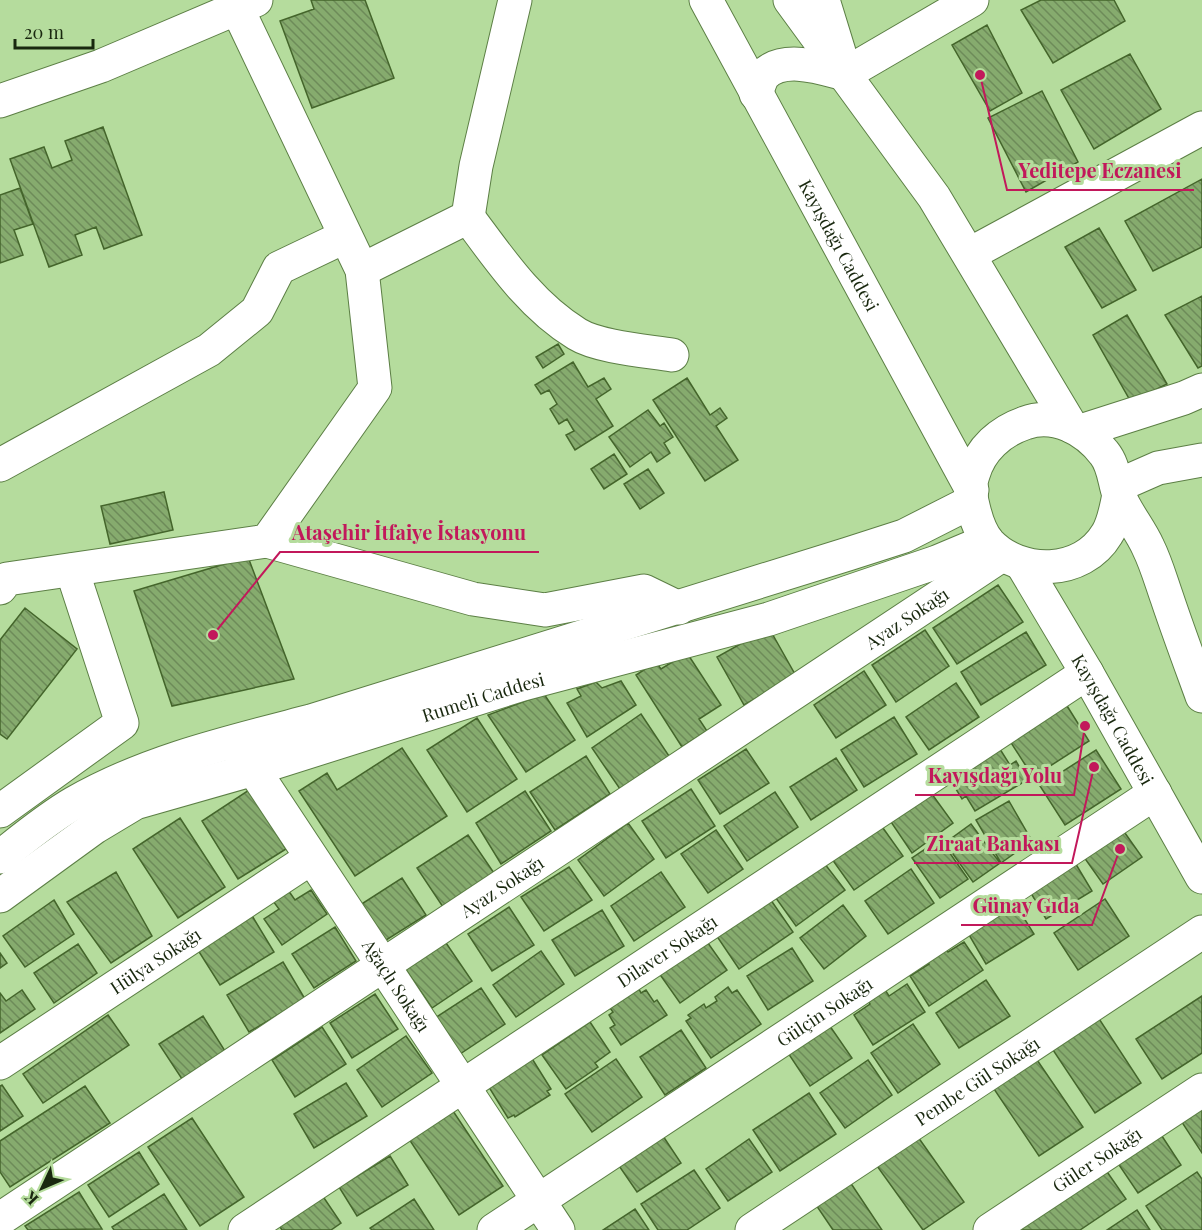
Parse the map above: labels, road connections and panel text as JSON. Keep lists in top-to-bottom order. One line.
{"streets":{"street":["Kayışdağı Caddesi","Ayaz Sokağı","Rumeli Caddesi","Dilaver Sokağı","Hülya Sokağı","Ağaçlı Sokağı","Gülçin Sokağı","Pembe Gül Sokağı","Güler Sokağı"]},"crossings":[["Kayışdağı Caddesi","Ayaz Sokağı"],["Kayışdağı Caddesi","Rumeli Caddesi"],["Kayışdağı Caddesi","Dilaver Sokağı"],["Kayışdağı Caddesi","Gülçin Sokağı"],["Ayaz Sokağı","Rumeli Caddesi"],["Ayaz Sokağı","Ağaçlı Sokağı"],["Rumeli Caddesi","Ağaçlı Sokağı"],["Dilaver Sokağı","Ağaçlı Sokağı"],["Hülya Sokağı","Ağaçlı Sokağı"],["Ağaçlı Sokağı","Gülçin Sokağı"]],"places":["Yeditepe Eczanesi","Ataşehir İtfaiye İstasyonu","Kayışdağı Yolu","Ziraat Bankası","Günay Gıda"],"scale_bar":"20 m","north":"bottom left"}
